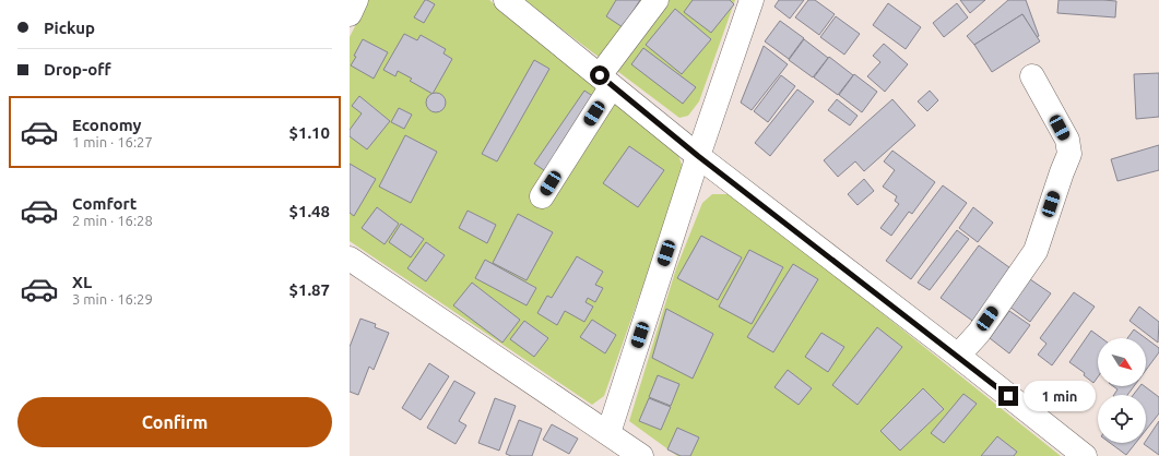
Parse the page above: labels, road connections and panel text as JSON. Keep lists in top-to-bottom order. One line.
{"north":"bottom right","page":{"banner":["Pickup","Drop-off"],"list":[{"name":"Economy","note":"1 min · 16:27","value":"$1.10"},{"name":"Comfort","note":"2 min · 16:28","value":"$1.48"},{"name":"XL","note":"3 min · 16:29","value":"$1.87"}],"bubble":"1 min","buttons":"Confirm"}}
